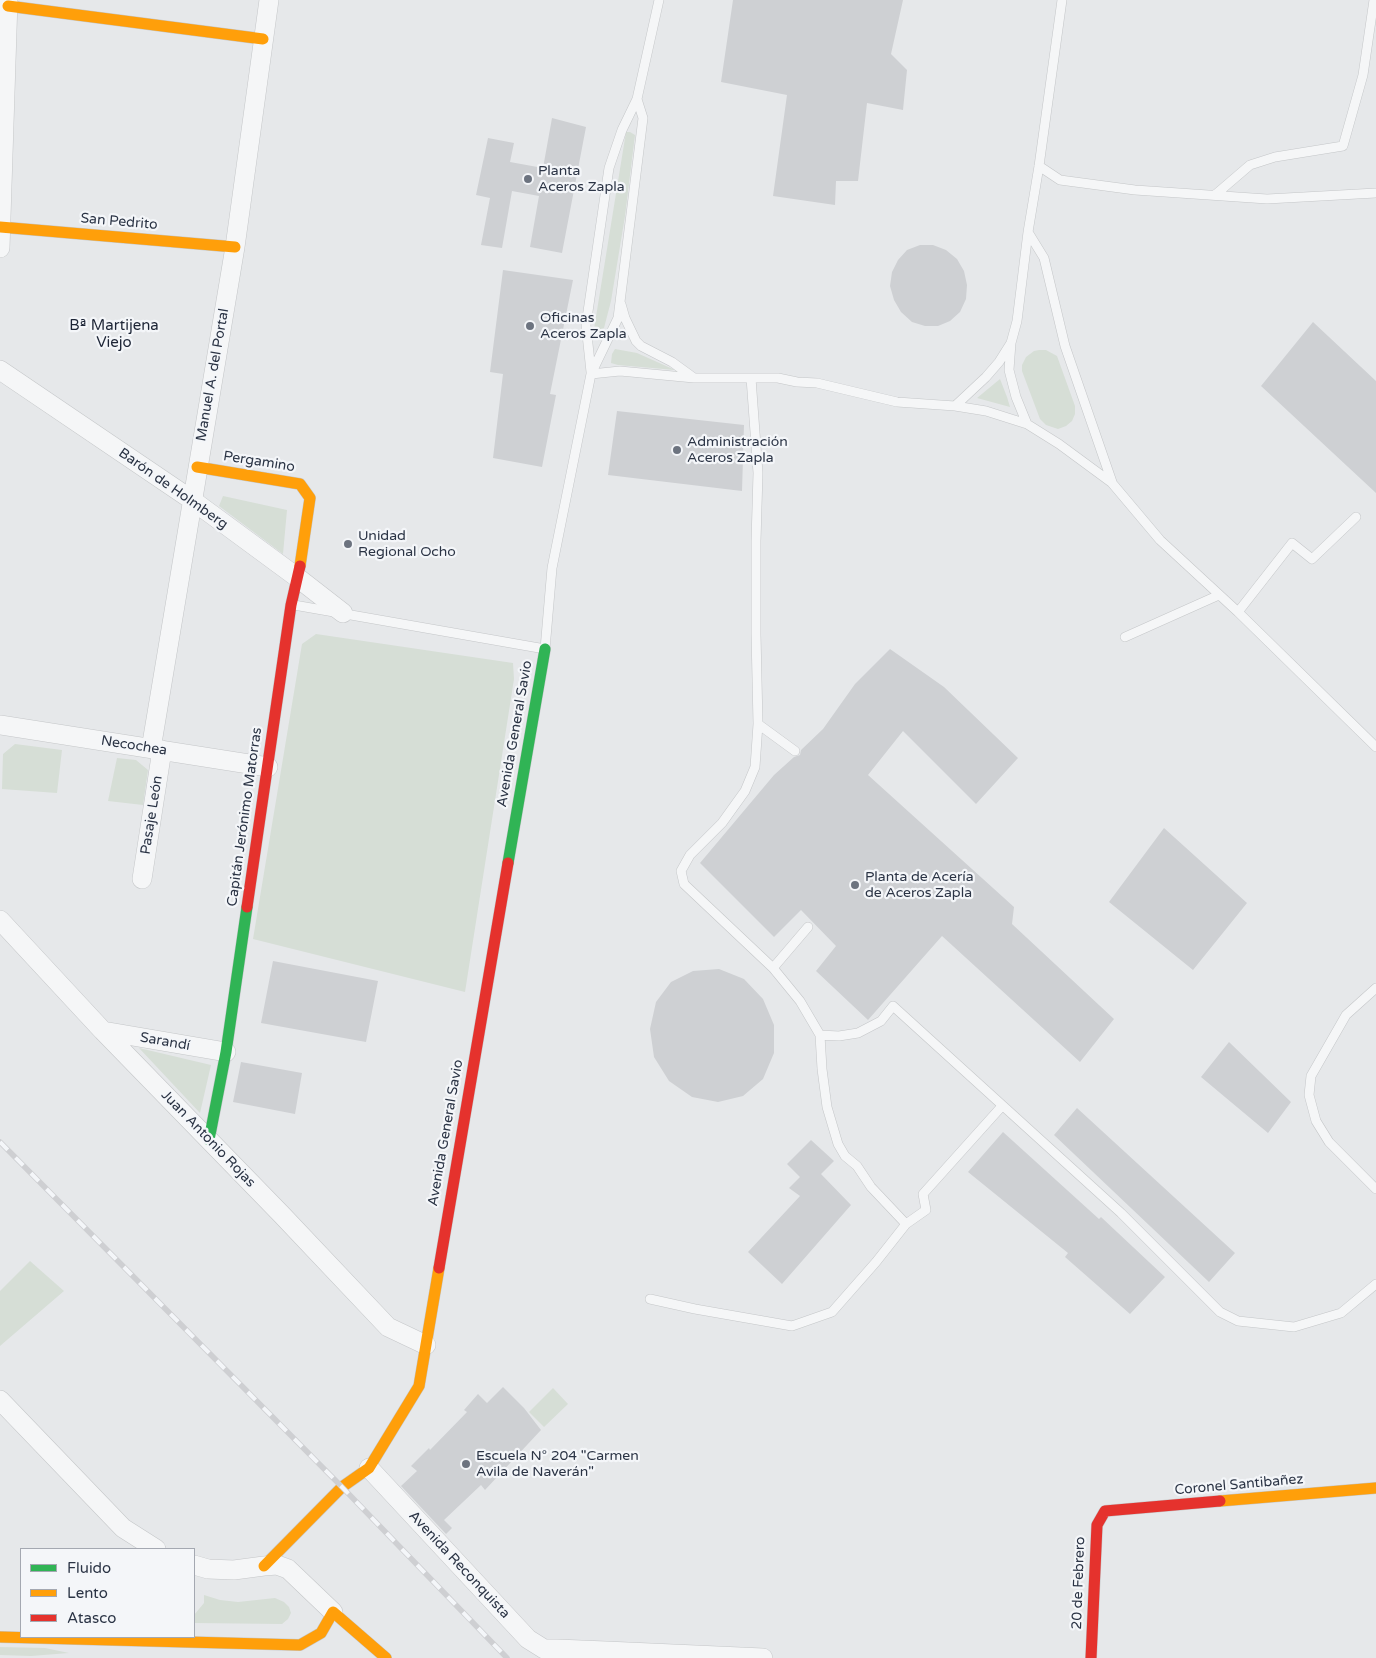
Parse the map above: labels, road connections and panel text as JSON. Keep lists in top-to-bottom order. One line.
{"streets":{"street":["San Pedrito","Manuel A. del Portal","Pergamino","Barón de Holmberg","Avenida General Savio","Necochea","Pasaje León","Capitán Jerónimo Matorras","Sarandí","Juan Antonio Rojas","Coronel Santibañez","Avenida Reconquista","20 de Febrero"]},"crossings":[["San Pedrito","Manuel A. del Portal"],["Manuel A. del Portal","Pergamino"],["Manuel A. del Portal","Barón de Holmberg"],["Manuel A. del Portal","Necochea"],["Manuel A. del Portal","Pasaje León"],["Pergamino","Capitán Jerónimo Matorras"],["Barón de Holmberg","Capitán Jerónimo Matorras"],["Avenida General Savio","Juan Antonio Rojas"],["Avenida General Savio","Avenida Reconquista"],["Necochea","Pasaje León"],["Necochea","Capitán Jerónimo Matorras"],["Capitán Jerónimo Matorras","Sarandí"],["Capitán Jerónimo Matorras","Juan Antonio Rojas"],["Sarandí","Juan Antonio Rojas"],["Coronel Santibañez","20 de Febrero"]],"districts":["Bª Martijena Viejo"],"places":["Planta Aceros Zapla","Oficinas Aceros Zapla","Administración Aceros Zapla","Unidad Regional Ocho","Planta de Acería de Aceros Zapla","Escuela N° 204 \"Carmen Avila de Naverán\""],"legend":["Fluido","Lento","Atasco"]}
